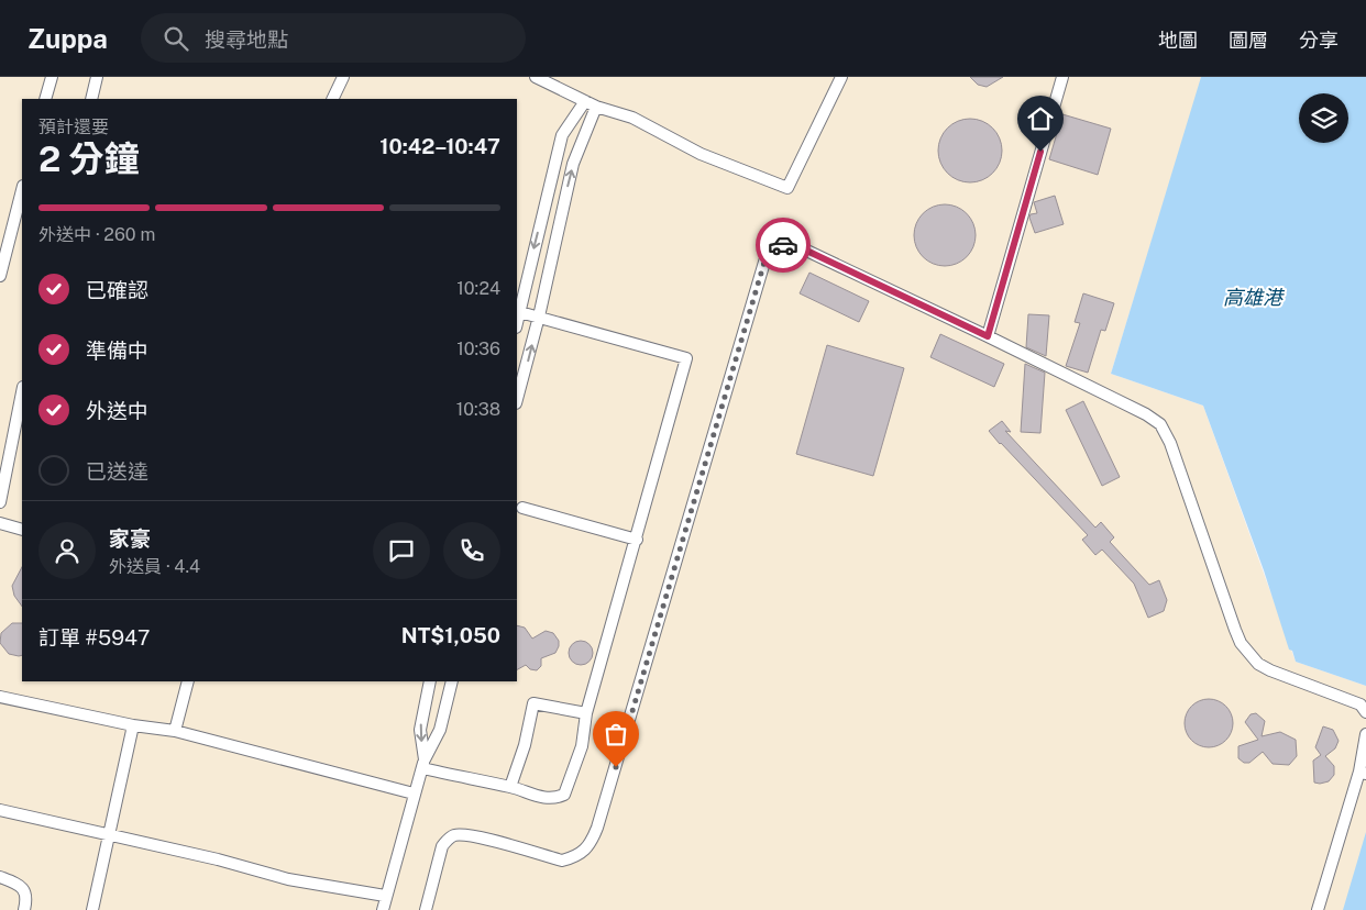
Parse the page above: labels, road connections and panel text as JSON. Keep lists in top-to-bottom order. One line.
{"water":["高雄港"],"page":{"header":"Zuppa","search":"搜尋地點","nav":["地圖","圖層","分享"],"heading":["2 分鐘","預計還要","10:42–10:47"],"panel":["家豪","外送員 · 4.4","訂單 #5947","NT$1,050"],"bar":"外送中 · 260 m","list":[["已確認","10:24"],["準備中","10:36"],["外送中","10:38"],"已送達"]}}
